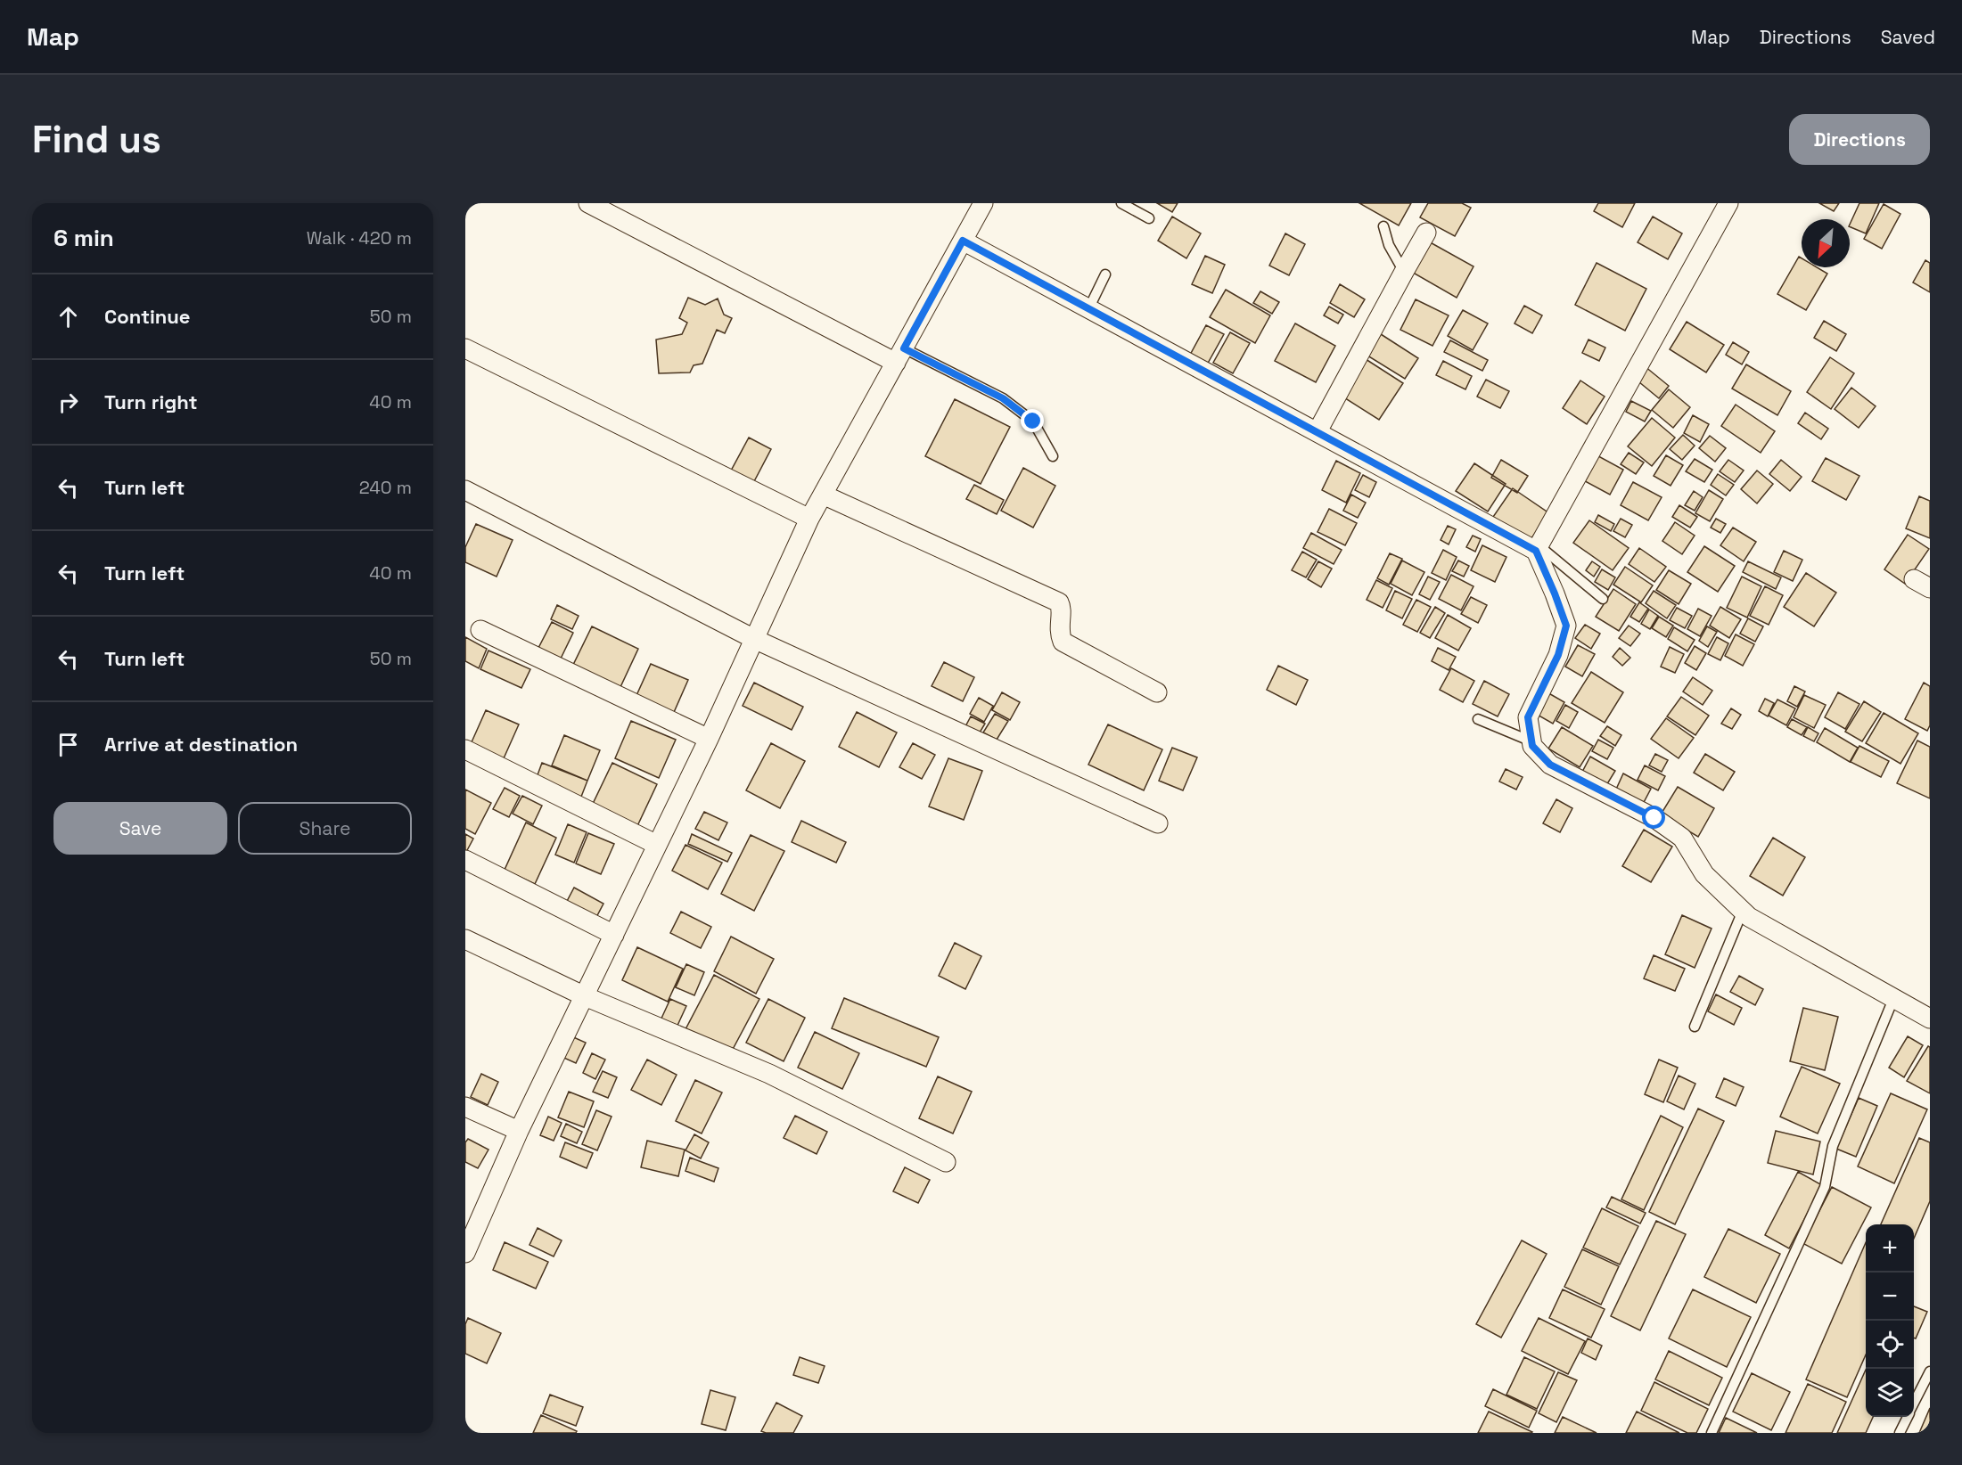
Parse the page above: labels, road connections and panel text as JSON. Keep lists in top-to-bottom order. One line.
{"north":"bottom left","page":{"header":"Map","nav":["Map","Directions","Saved"],"buttons":["Directions",["Save","Share"]],"title":"Find us","heading":["6 min","Walk · 420 m"],"list":[["Continue","50 m"],["Turn right","40 m"],["Turn left","240 m"],["Turn left","40 m"],["Turn left","50 m"],"Arrive at destination"],"map_buttons":["+","−"]}}
